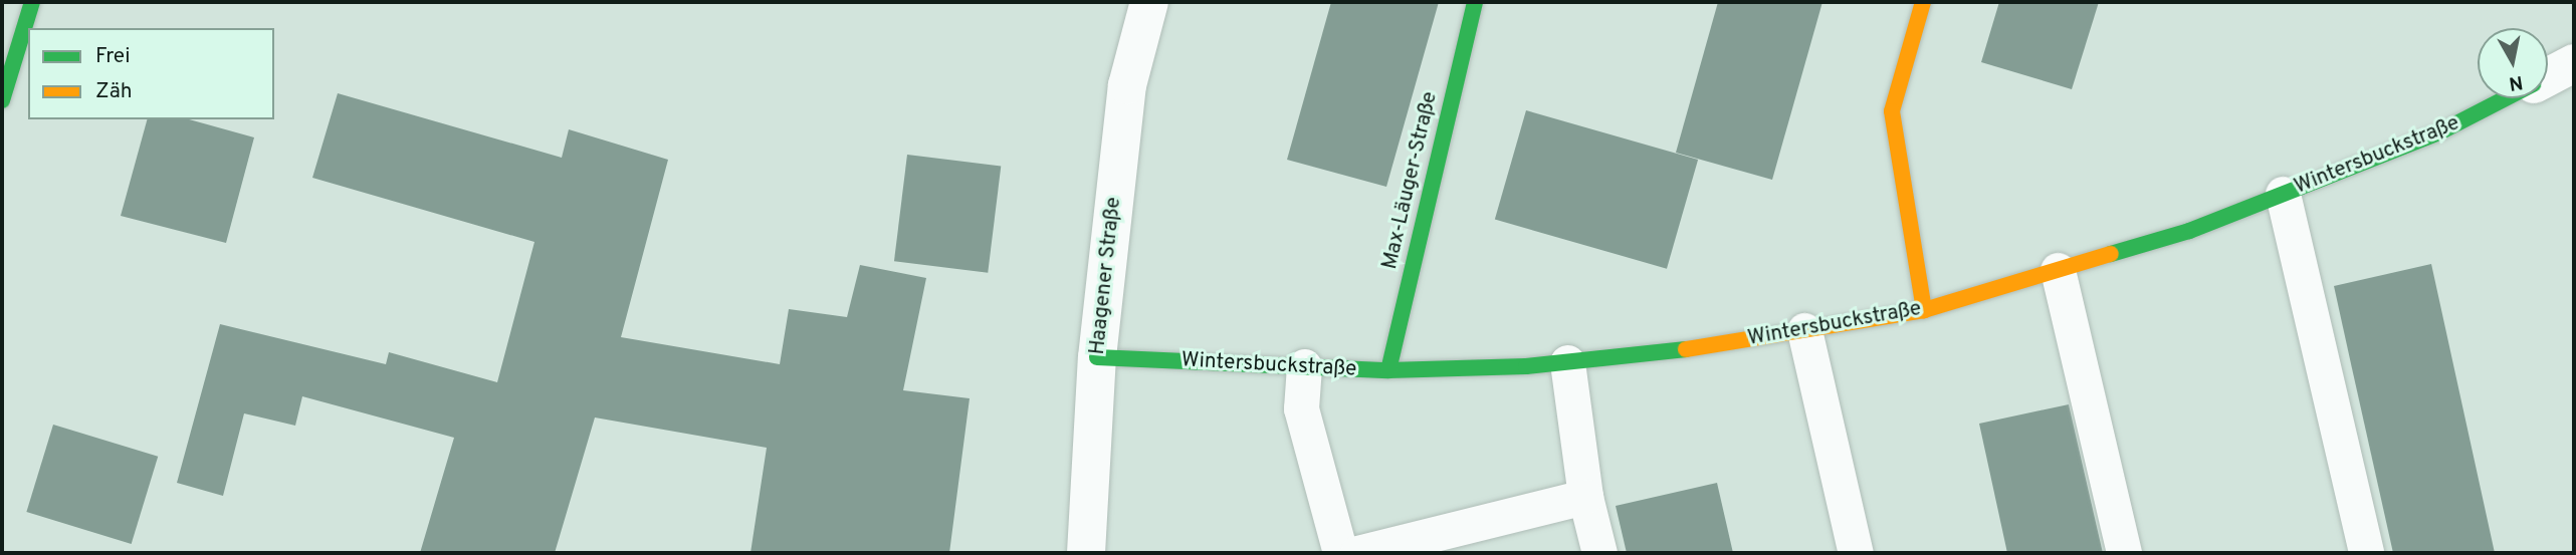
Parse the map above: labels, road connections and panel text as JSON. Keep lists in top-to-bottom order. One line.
{"streets":{"street":["Wintersbuckstraße","Max-Läuger-Straße","Haagener Straße"]},"crossings":[["Wintersbuckstraße","Max-Läuger-Straße"],["Wintersbuckstraße","Haagener Straße"]],"legend":["Frei","Zäh"],"north":"bottom"}
